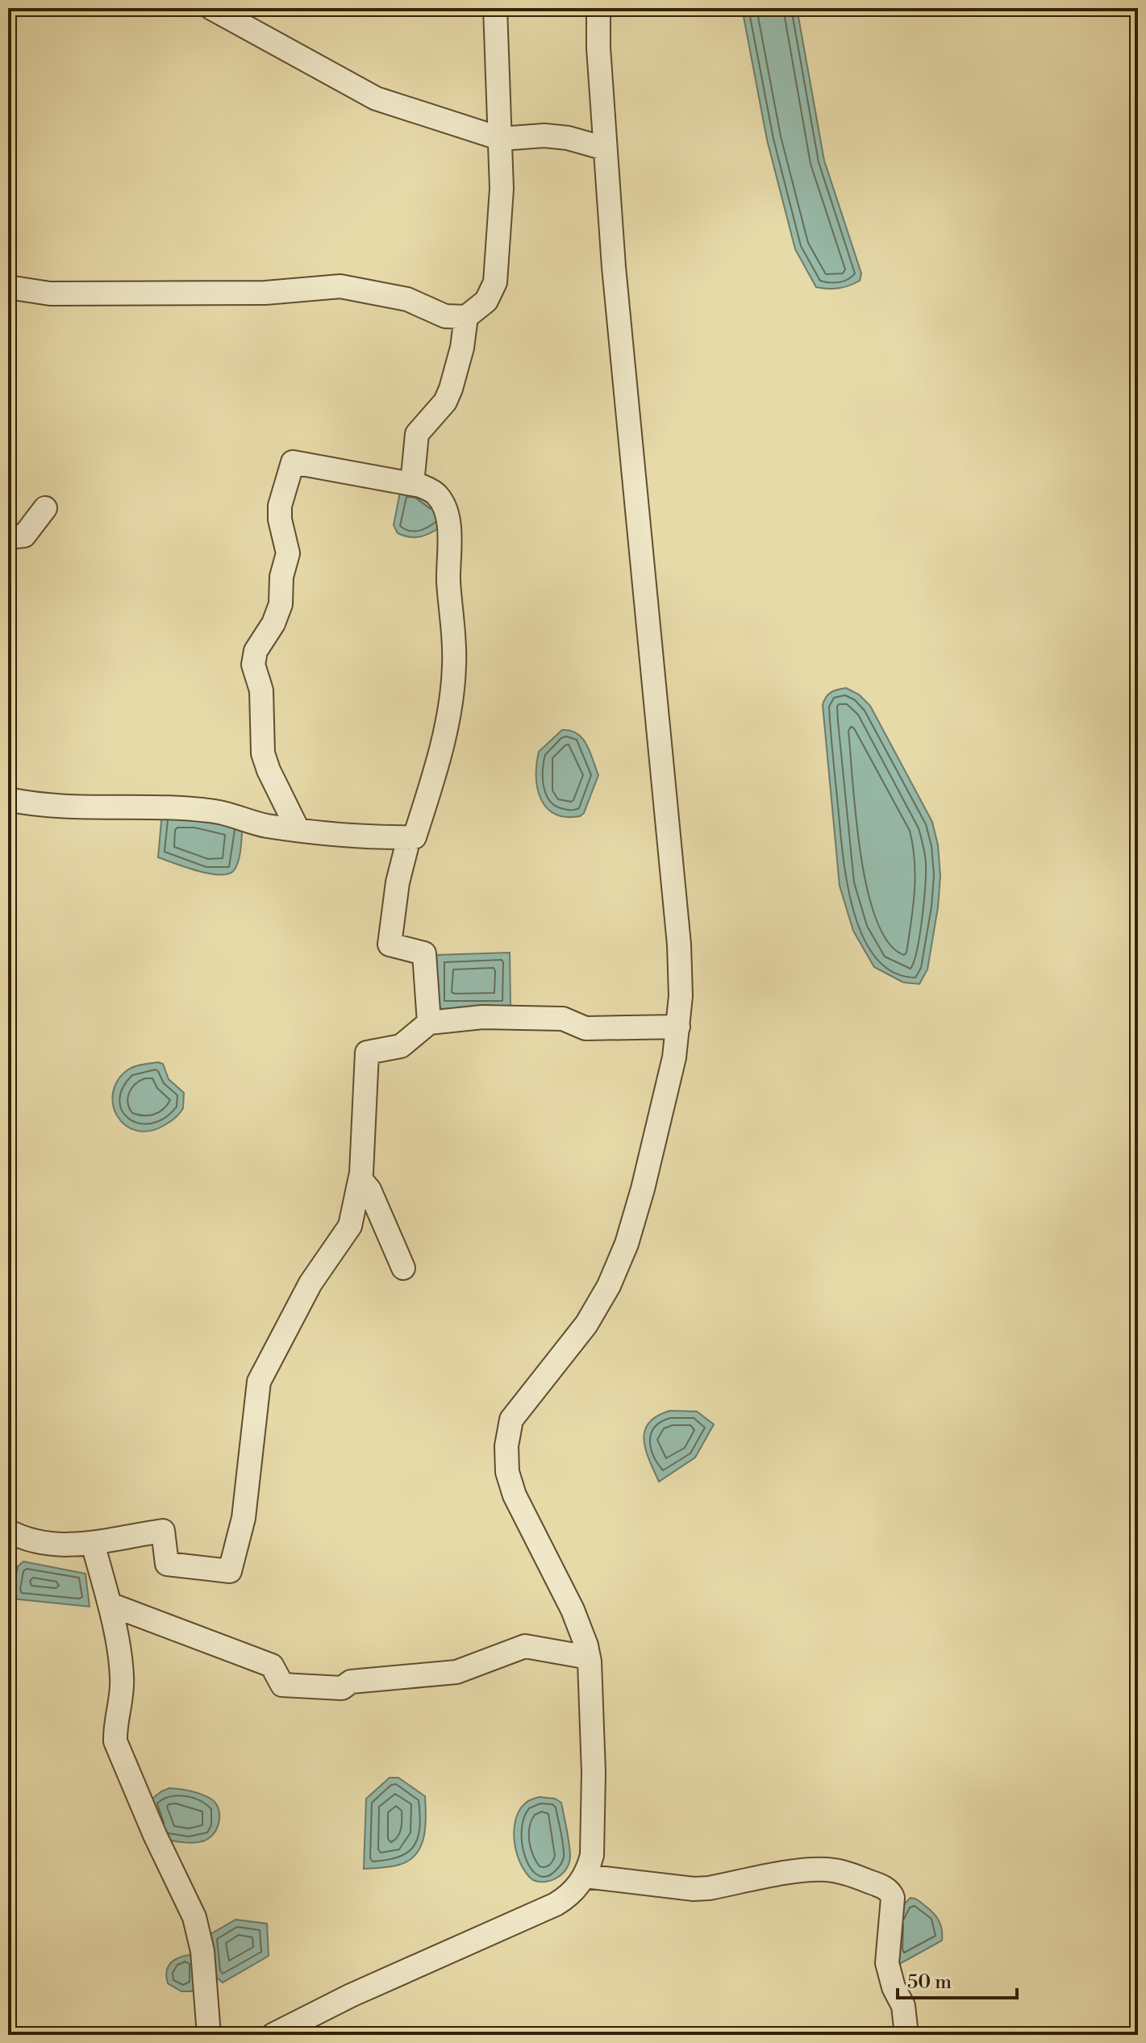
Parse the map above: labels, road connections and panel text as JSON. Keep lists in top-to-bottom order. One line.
{"scale_bar":"50 m"}
